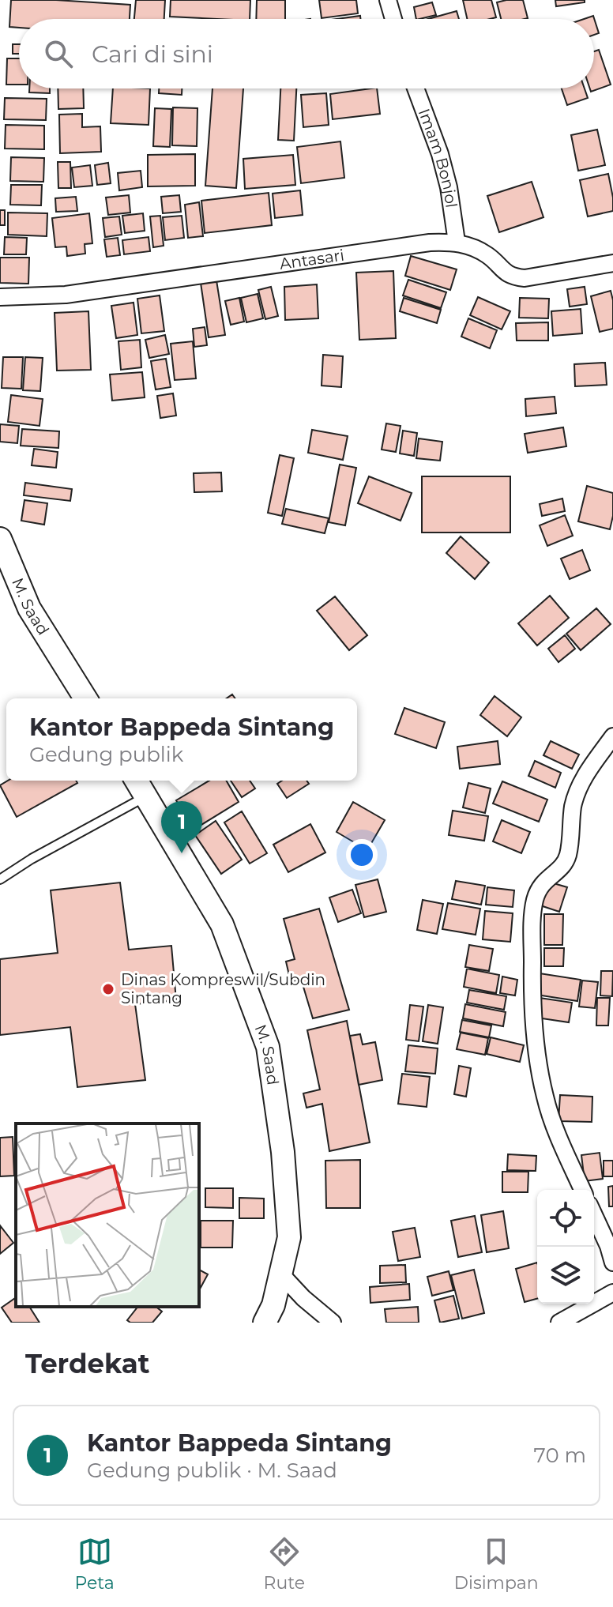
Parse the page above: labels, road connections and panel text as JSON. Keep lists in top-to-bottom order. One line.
{"streets":{"street":["Imam Bonjol","Antasari","M. Saad"]},"crossings":[["Imam Bonjol","Antasari"]],"places":["Dinas Kompreswil/Subdin Sintang"],"page":{"search":"Cari di sini","popup":["Kantor Bappeda Sintang","Gedung publik"],"pins":"1","heading":"Terdekat","list":[{"mark":"1","name":"Kantor Bappeda Sintang","note":"Gedung publik · M. Saad","value":"70 m"}],"nav":["Peta","Rute","Disimpan"]}}
